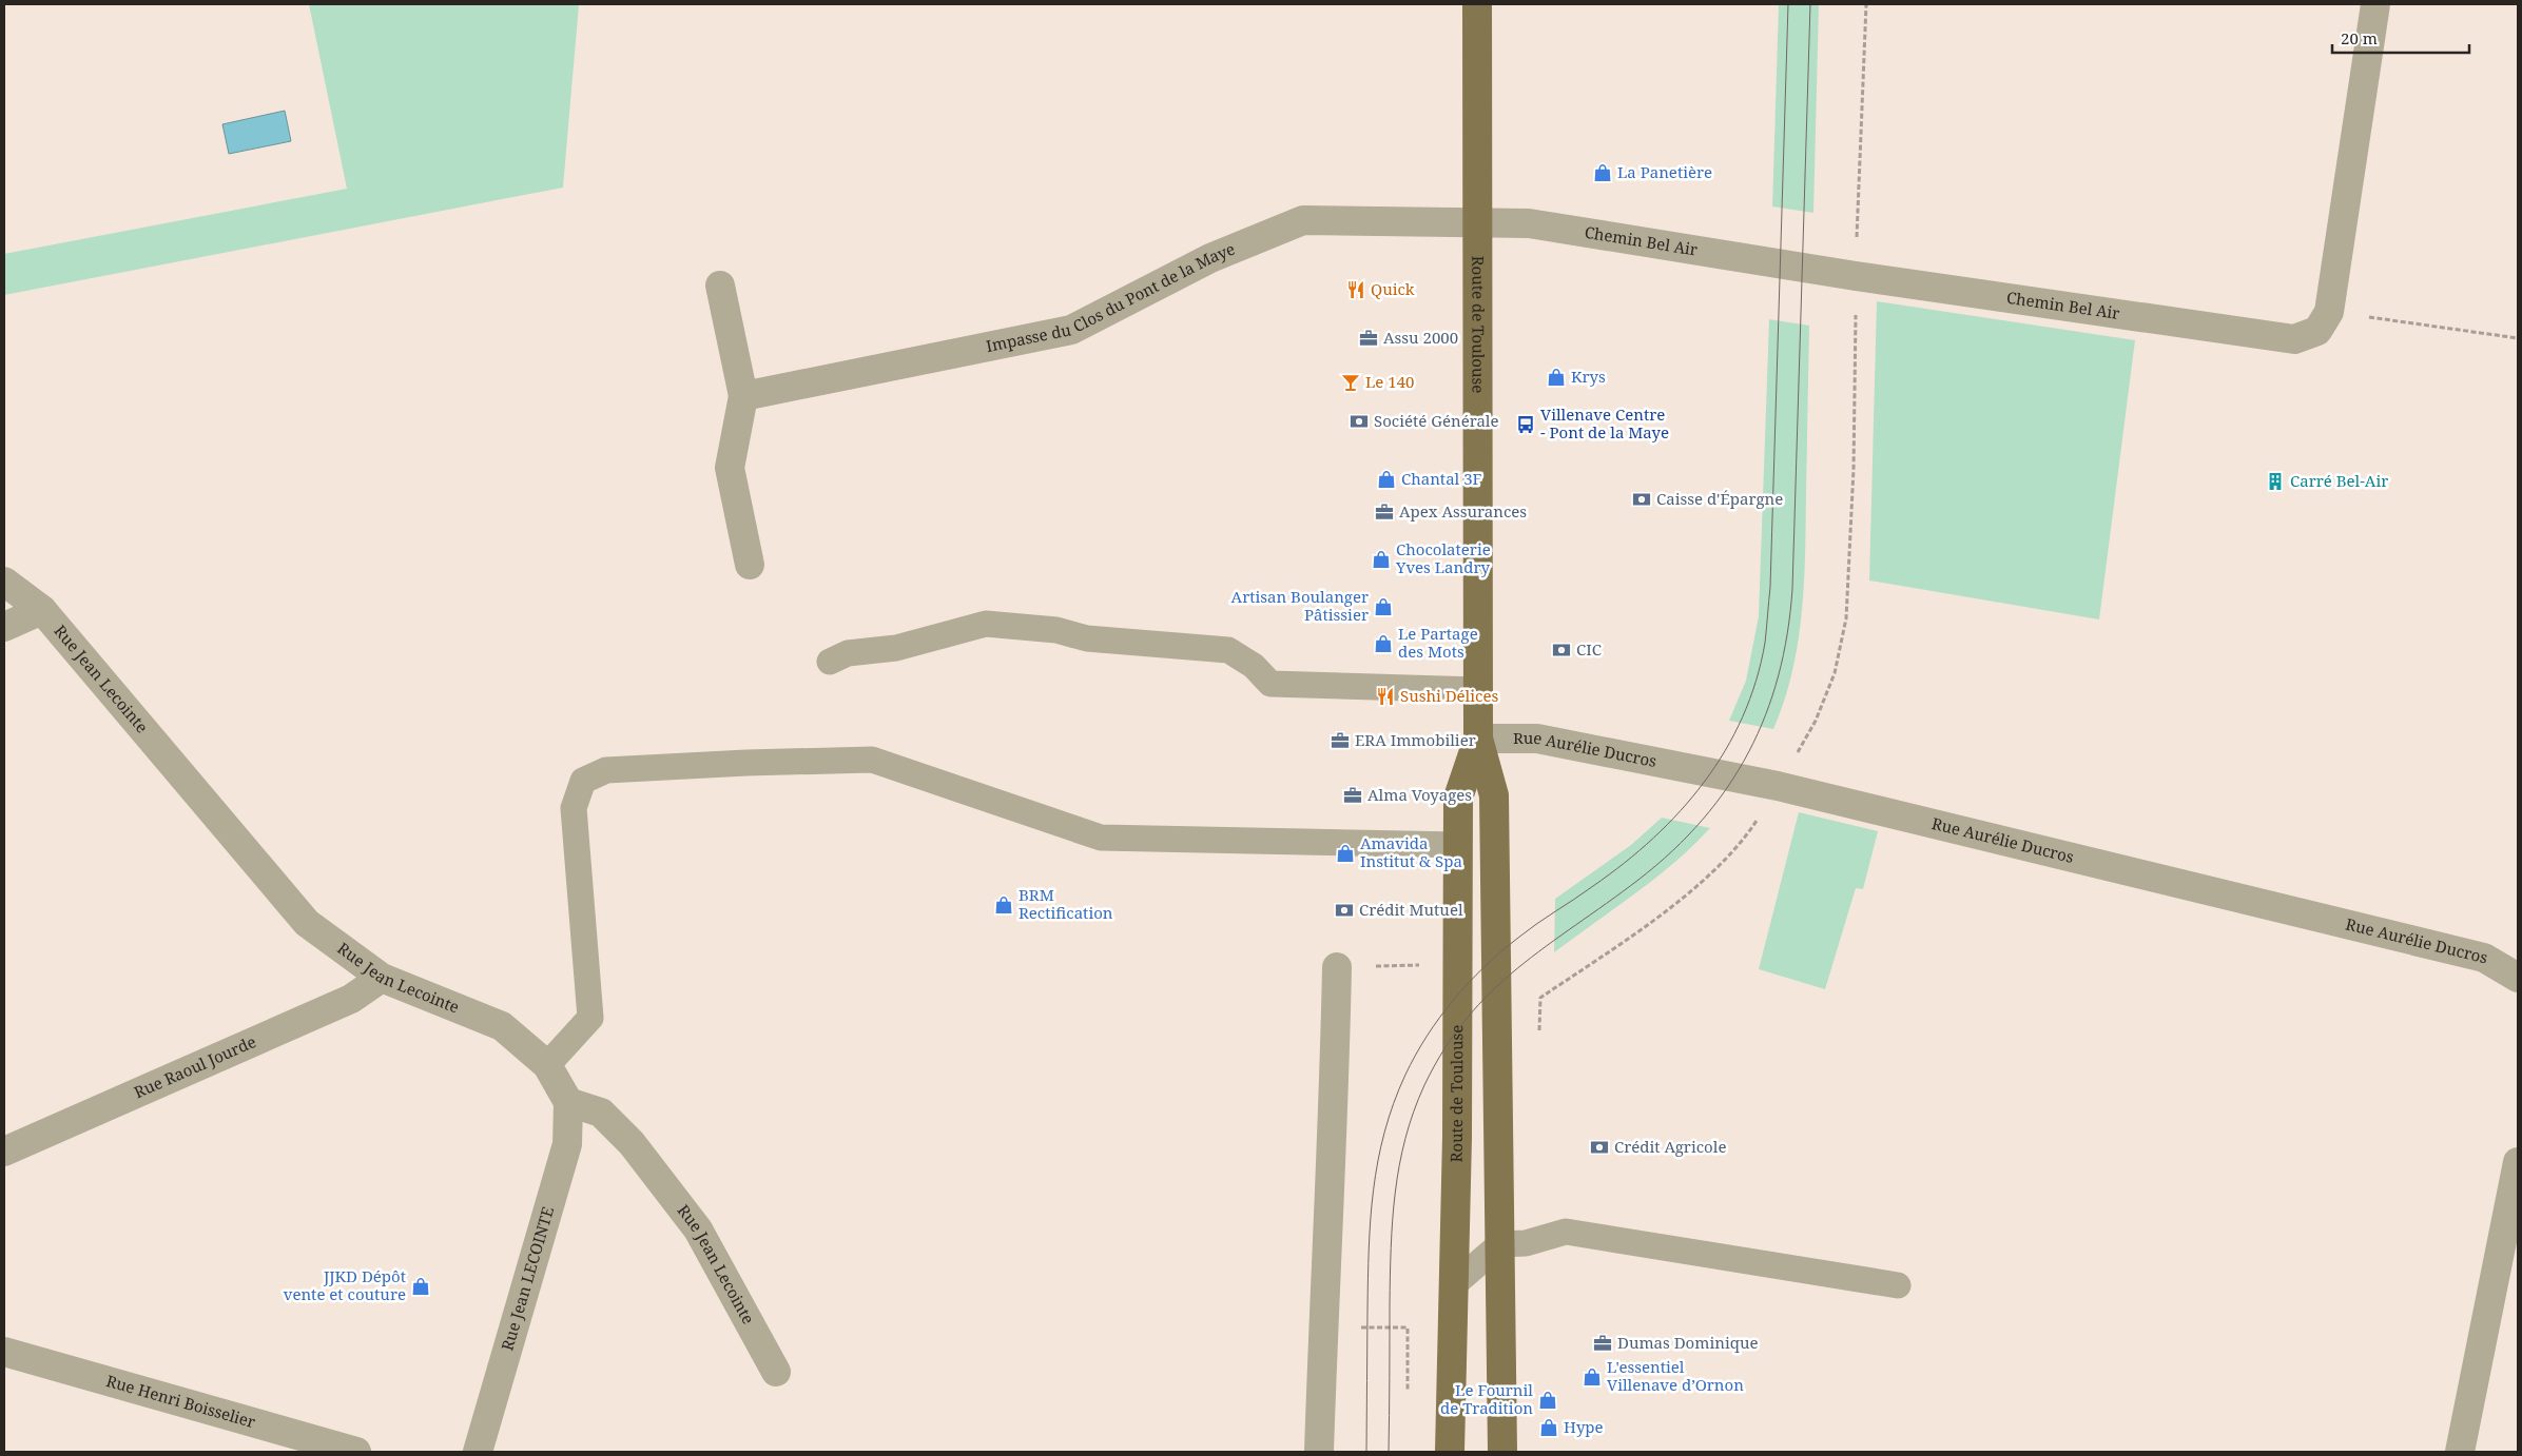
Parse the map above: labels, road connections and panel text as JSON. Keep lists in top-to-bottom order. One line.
{"streets":{"main road":["Route de Toulouse"],"street":["Chemin Bel Air","Impasse du Clos du Pont de la Maye","Rue Jean Lecointe","Rue Aurélie Ducros","Rue Raoul Jourde","Rue Jean LECOINTE","Rue Henri Boisselier"]},"crossings":[["Chemin Bel Air","Impasse du Clos du Pont de la Maye"],["Chemin Bel Air","Route de Toulouse"],["Impasse du Clos du Pont de la Maye","Route de Toulouse"],["Route de Toulouse","Rue Aurélie Ducros"],["Rue Jean Lecointe","Rue Raoul Jourde"],["Rue Jean Lecointe","Rue Jean LECOINTE"]],"places":{"shop":["La Panetière","Krys","Chantal 3F","Chocolaterie Yves Landry","Artisan Boulanger Pâtissier","Le Partage des Mots","Amavida Institut & Spa","BRM Rectification","JJKD Dépôt vente et couture","L'essentiel Villenave d’Ornon","Le Fournil de Tradition","Hype"],"restaurant":["Quick","Sushi Délices"],"office":["Assu 2000","Apex Assurances","ERA Immobilier","Alma Voyages","Dumas Dominique"],"bar":["Le 140"],"bank":["Société Générale","Caisse d'Épargne","CIC","Crédit Mutuel","Crédit Agricole"],"bus stop":["Villenave Centre - Pont de la Maye"],"building":["Carré Bel-Air"]},"scale_bar":"20 m"}
